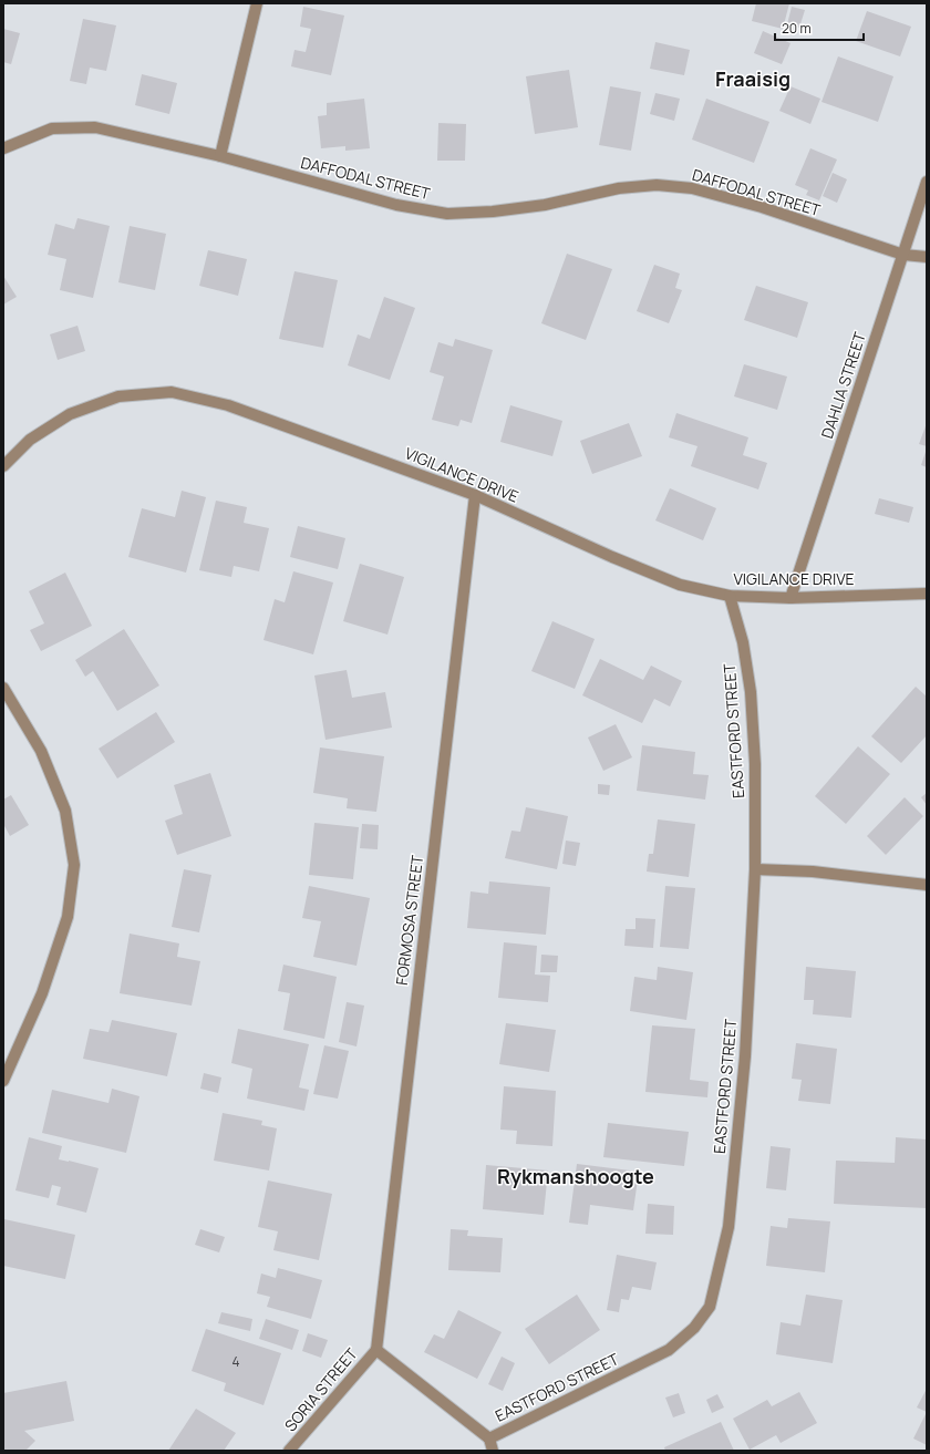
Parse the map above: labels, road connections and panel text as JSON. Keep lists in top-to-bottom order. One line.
{"streets":{"street":["DAFFODAL STREET","DAHLIA STREET","VIGILANCE DRIVE","EASTFORD STREET","FORMOSA STREET","SORIA STREET"]},"crossings":[["DAFFODAL STREET","DAHLIA STREET"],["DAHLIA STREET","VIGILANCE DRIVE"],["VIGILANCE DRIVE","EASTFORD STREET"],["VIGILANCE DRIVE","FORMOSA STREET"],["FORMOSA STREET","SORIA STREET"]],"districts":["Fraaisig","Rykmanshoogte"],"house_numbers":["4"],"scale_bar":"20 m"}
